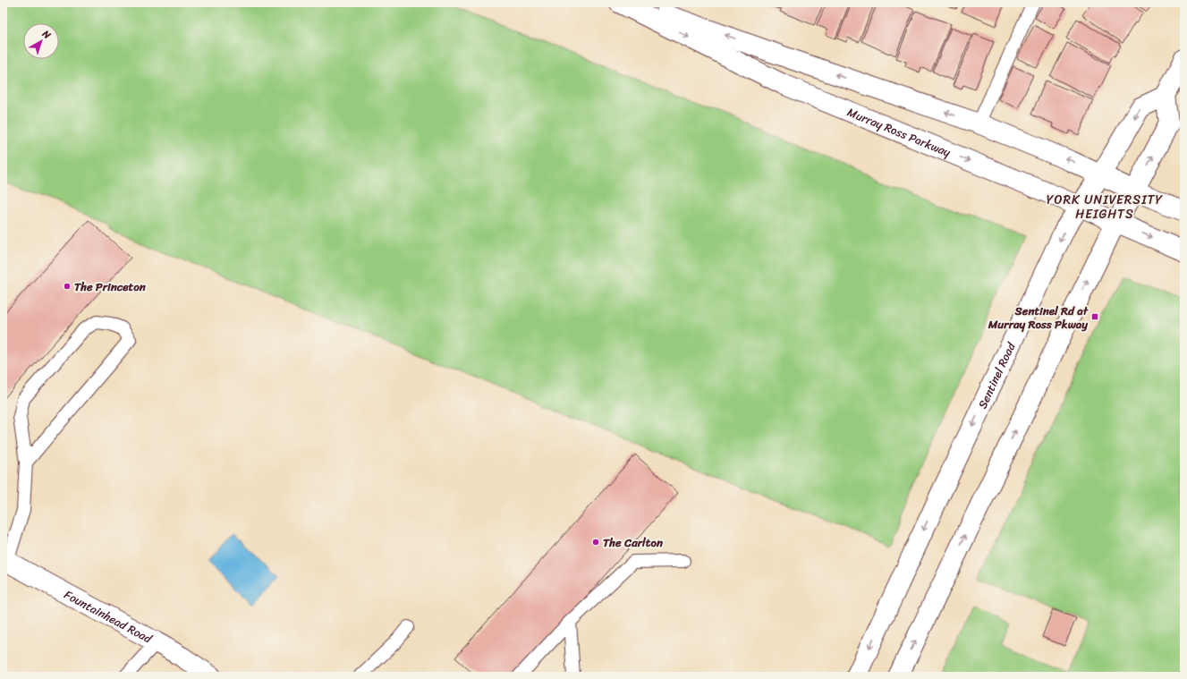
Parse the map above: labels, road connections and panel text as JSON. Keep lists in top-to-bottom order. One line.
{"streets":{"street":["Murray Ross Parkway","Sentinel Road","Fountainhead Road"]},"crossings":[["Murray Ross Parkway","Sentinel Road"]],"districts":["YORK UNIVERSITY HEIGHTS"],"places":{"other":["The Princeton","The Carlton"],"transit":["Sentinel Rd at Murray Ross Pkway"]},"north":"top right"}
